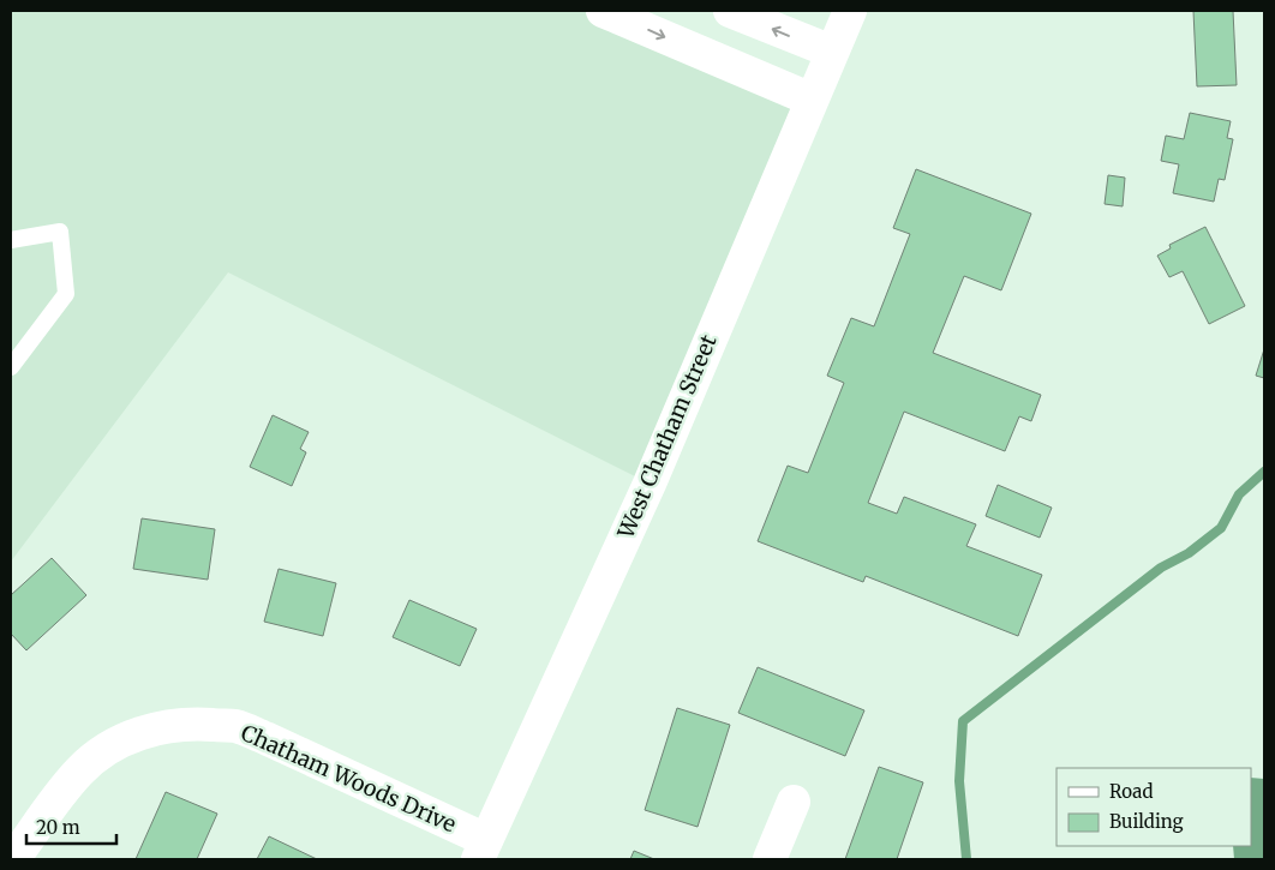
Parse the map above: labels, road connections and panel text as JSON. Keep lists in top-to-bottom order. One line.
{"streets":{"street":["West Chatham Street","Chatham Woods Drive"]},"crossings":[["West Chatham Street","Chatham Woods Drive"]],"legend":["Road","Building"],"scale_bar":"20 m"}
